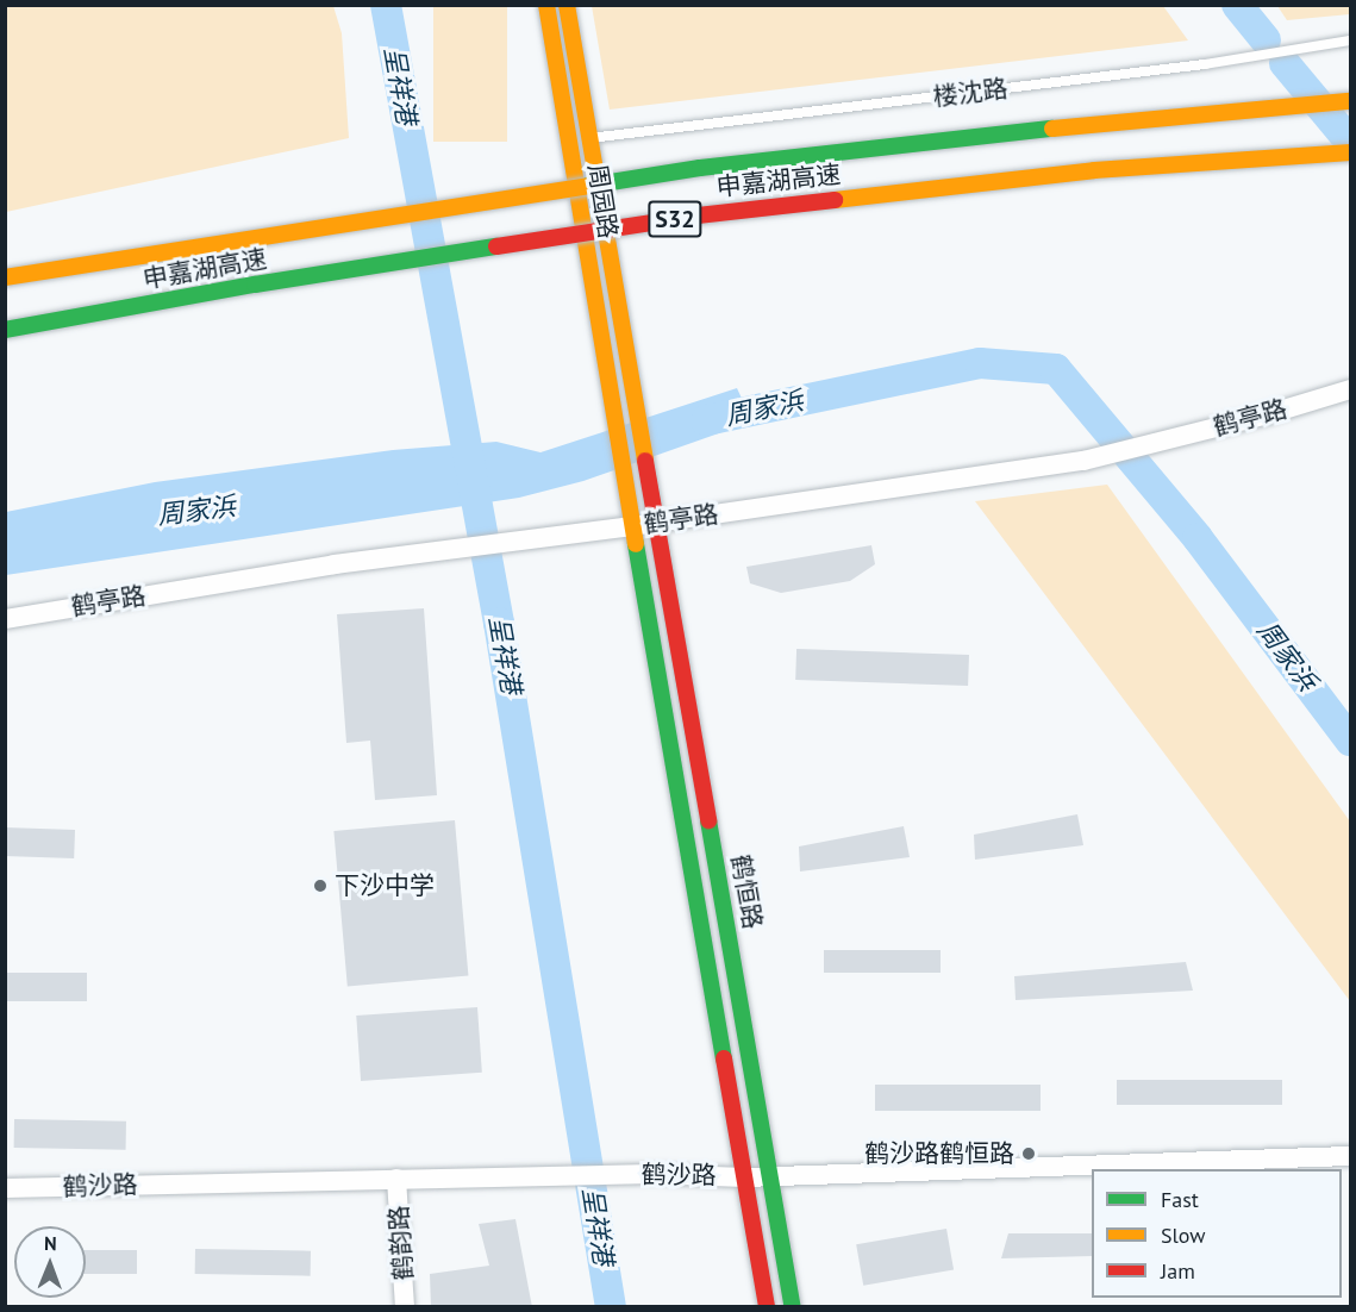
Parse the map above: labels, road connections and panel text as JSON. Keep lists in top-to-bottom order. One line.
{"streets":{"main road":["申嘉湖高速","周园路","S32","鹤恒路"],"street":["鹤亭路","鹤沙路","鹤韵路"],"lane":["楼沈路"]},"crossings":[["楼沈路","周园路"],["周园路","鹤恒路"],["鹤亭路","鹤恒路"],["鹤恒路","鹤沙路"],["鹤沙路","鹤韵路"]],"water":["呈祥港","周家浜"],"places":["下沙中学","鹤沙路鹤恒路"],"legend":["Fast","Slow","Jam"],"north":"top"}
